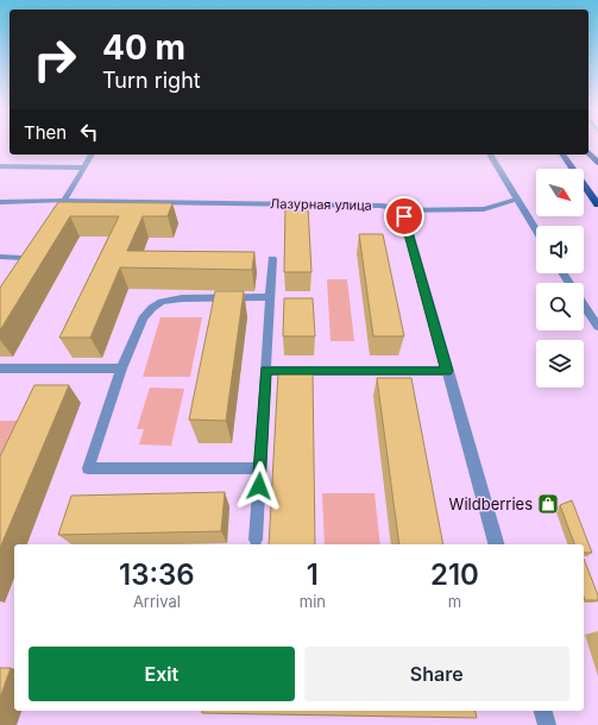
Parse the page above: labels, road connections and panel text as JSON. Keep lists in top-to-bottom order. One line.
{"streets":{"street":["Лазурная улица"]},"places":{"shop":["Wildberries"]},"north":"bottom right","page":{"turn":["40 m","Turn right"],"then":"Then","eta":["13:36","Arrival","1","min","210","m"],"buttons":["Exit","Share"]}}
